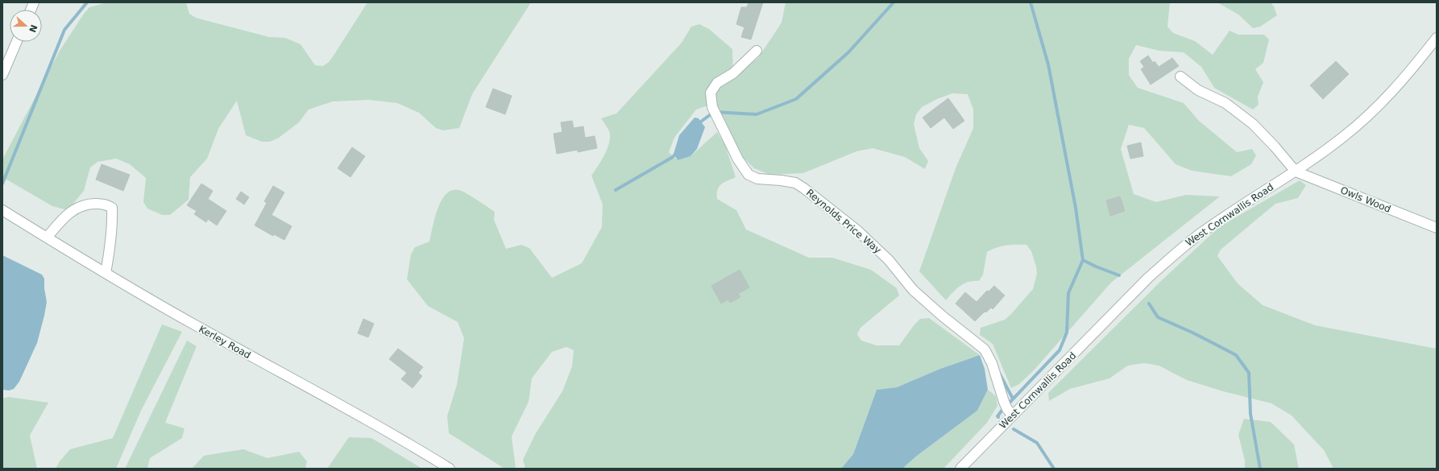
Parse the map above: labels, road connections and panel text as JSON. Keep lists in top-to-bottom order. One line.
{"streets":{"street":["Owls Wood","West Cornwallis Road","Reynolds Price Way","Kerley Road"]},"crossings":[["Owls Wood","West Cornwallis Road"],["West Cornwallis Road","Reynolds Price Way"]],"north":"right"}
